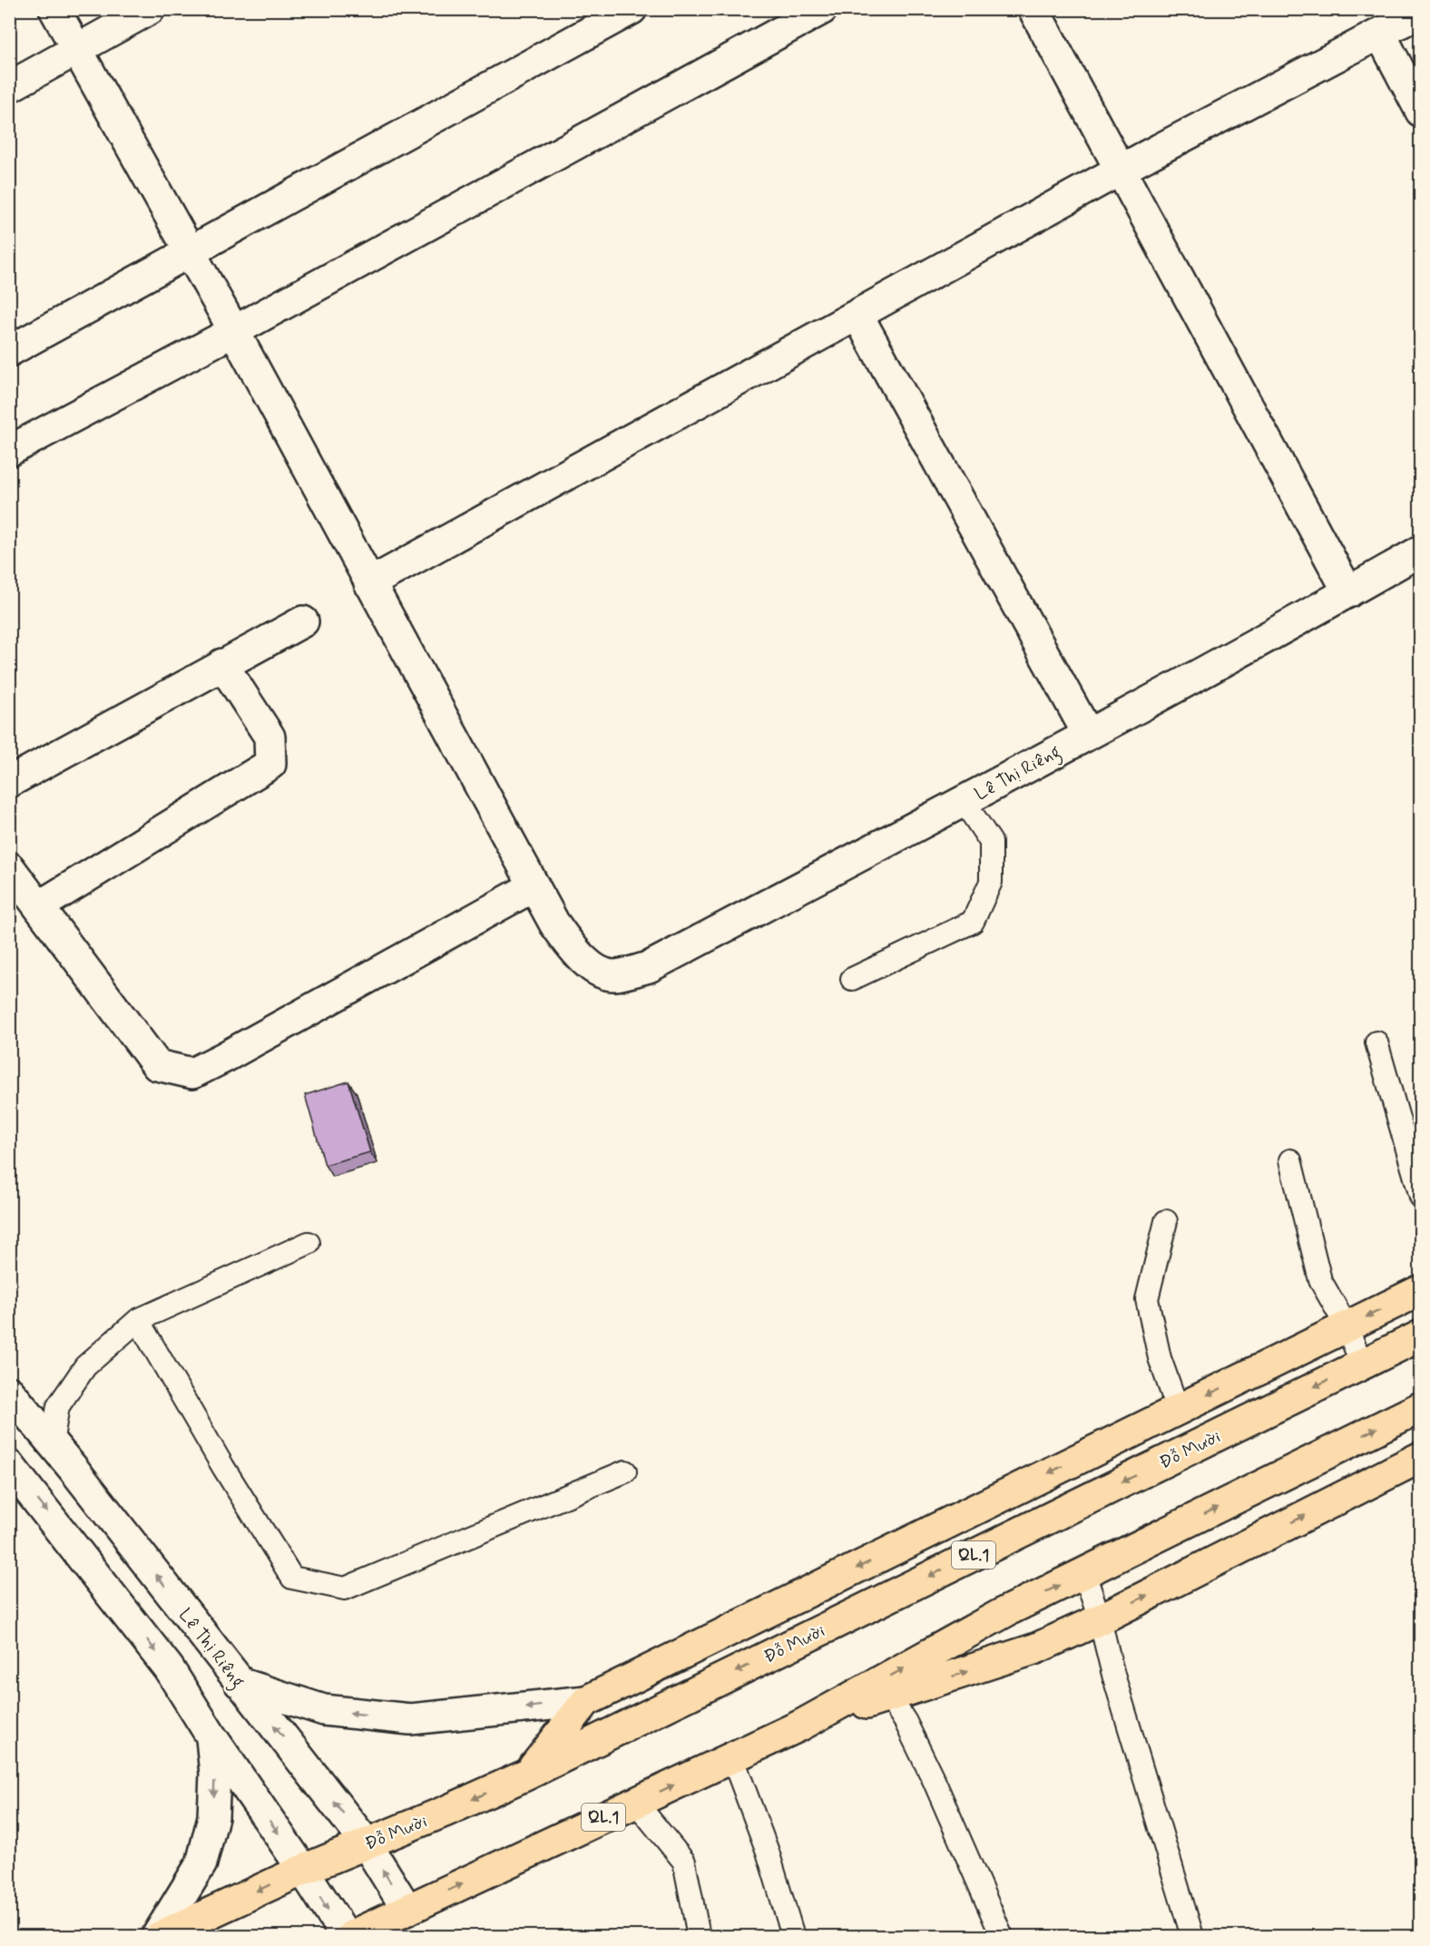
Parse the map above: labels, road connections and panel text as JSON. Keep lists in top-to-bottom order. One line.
{"streets":{"highway":["Đỗ Mười","QL.1"],"street":["Lê Thị Riêng"]},"crossings":[["Lê Thị Riêng","Đỗ Mười"],["Lê Thị Riêng","QL.1"],["Đỗ Mười","QL.1"]]}
